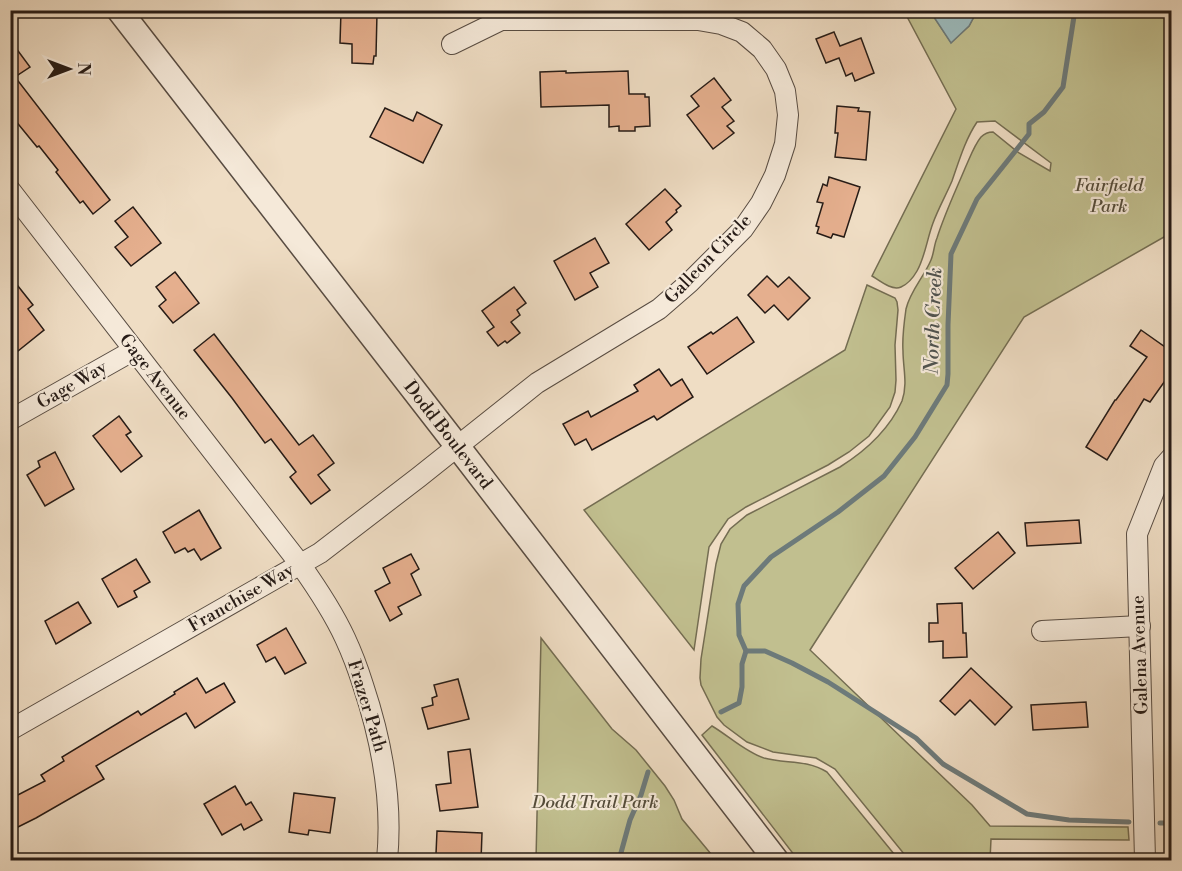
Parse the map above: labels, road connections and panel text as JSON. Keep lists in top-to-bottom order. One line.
{"streets":{"street":["Galleon Circle","Gage Avenue","Gage Way","Dodd Boulevard","Franchise Way","Galena Avenue","Frazer Path"]},"crossings":[["Galleon Circle","Dodd Boulevard"],["Galleon Circle","Franchise Way"],["Gage Avenue","Gage Way"],["Gage Avenue","Franchise Way"],["Gage Avenue","Frazer Path"],["Dodd Boulevard","Franchise Way"],["Franchise Way","Frazer Path"]],"water":["North Creek"],"parks":["Fairfield Park","Dodd Trail Park"],"north":"right"}
